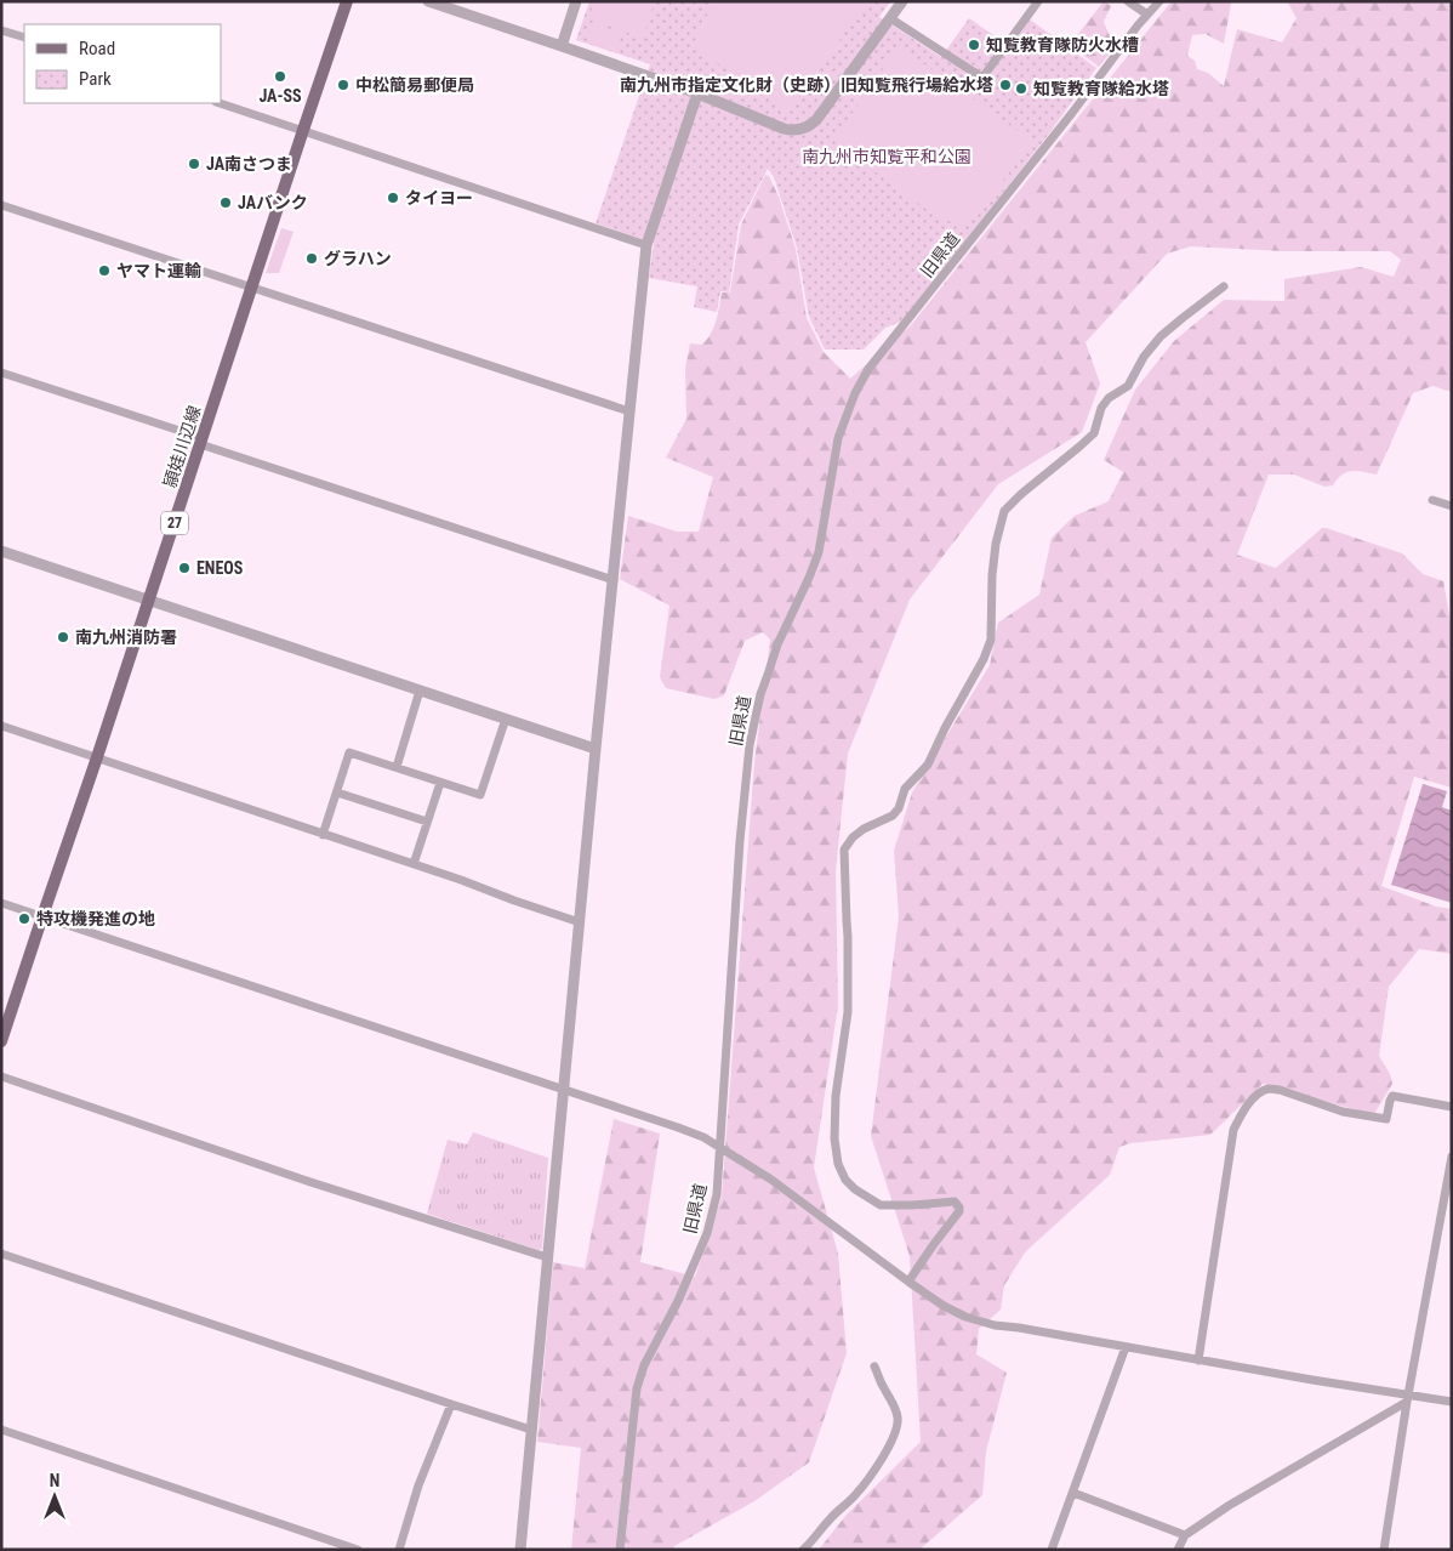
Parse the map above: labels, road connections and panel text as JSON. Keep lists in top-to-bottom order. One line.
{"streets":{"main road":["頴娃川辺線","27"],"street":["旧県道"]},"parks":["南九州市知覧平和公園"],"places":["知覧教育隊防火水槽","JA-SS","中松簡易郵便局","南九州市指定文化財（史跡）旧知覧飛行場給水塔","知覧教育隊給水塔","JA南さつま","タイヨー","JAバンク","グラハン","ヤマト運輸","ENEOS","南九州消防署","特攻機発進の地"],"legend":["Road","Park"],"north":"top"}
